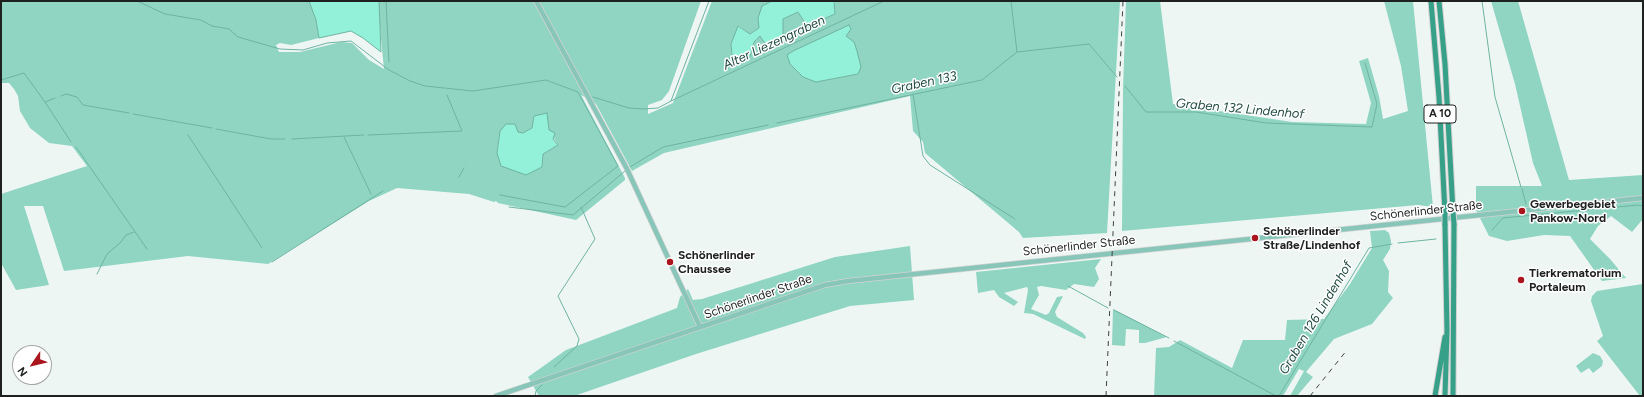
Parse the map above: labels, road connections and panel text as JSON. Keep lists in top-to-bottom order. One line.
{"streets":{"highway":["A 10"],"main road":["Schönerlinder Straße"]},"water":["Alter Liezengraben","Graben 133","Graben 132 Lindenhof","Graben 126 Lindenhof"],"places":["Gewerbegebiet Pankow-Nord","Schönerlinder Straße/Lindenhof","Schönerlinder Chaussee","Tierkrematorium Portaleum"],"north":"bottom left"}
